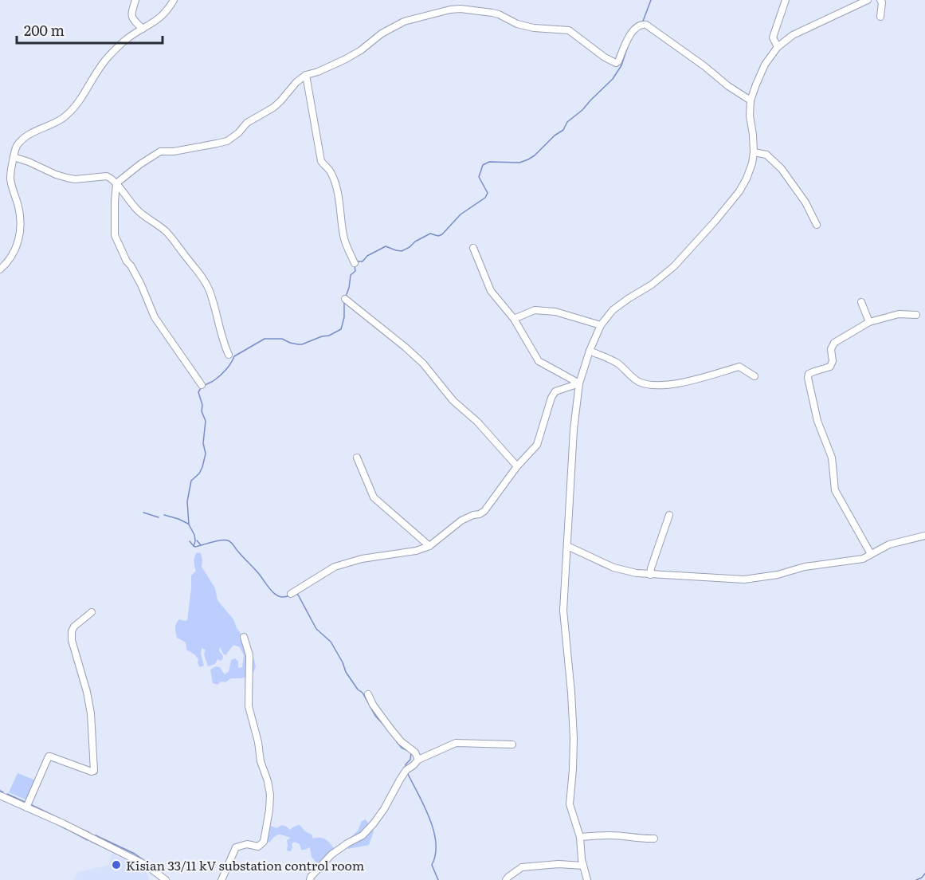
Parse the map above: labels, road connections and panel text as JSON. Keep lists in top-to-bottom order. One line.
{"places":["Kisian 33/11 kV substation control room"],"scale_bar":"200 m"}
